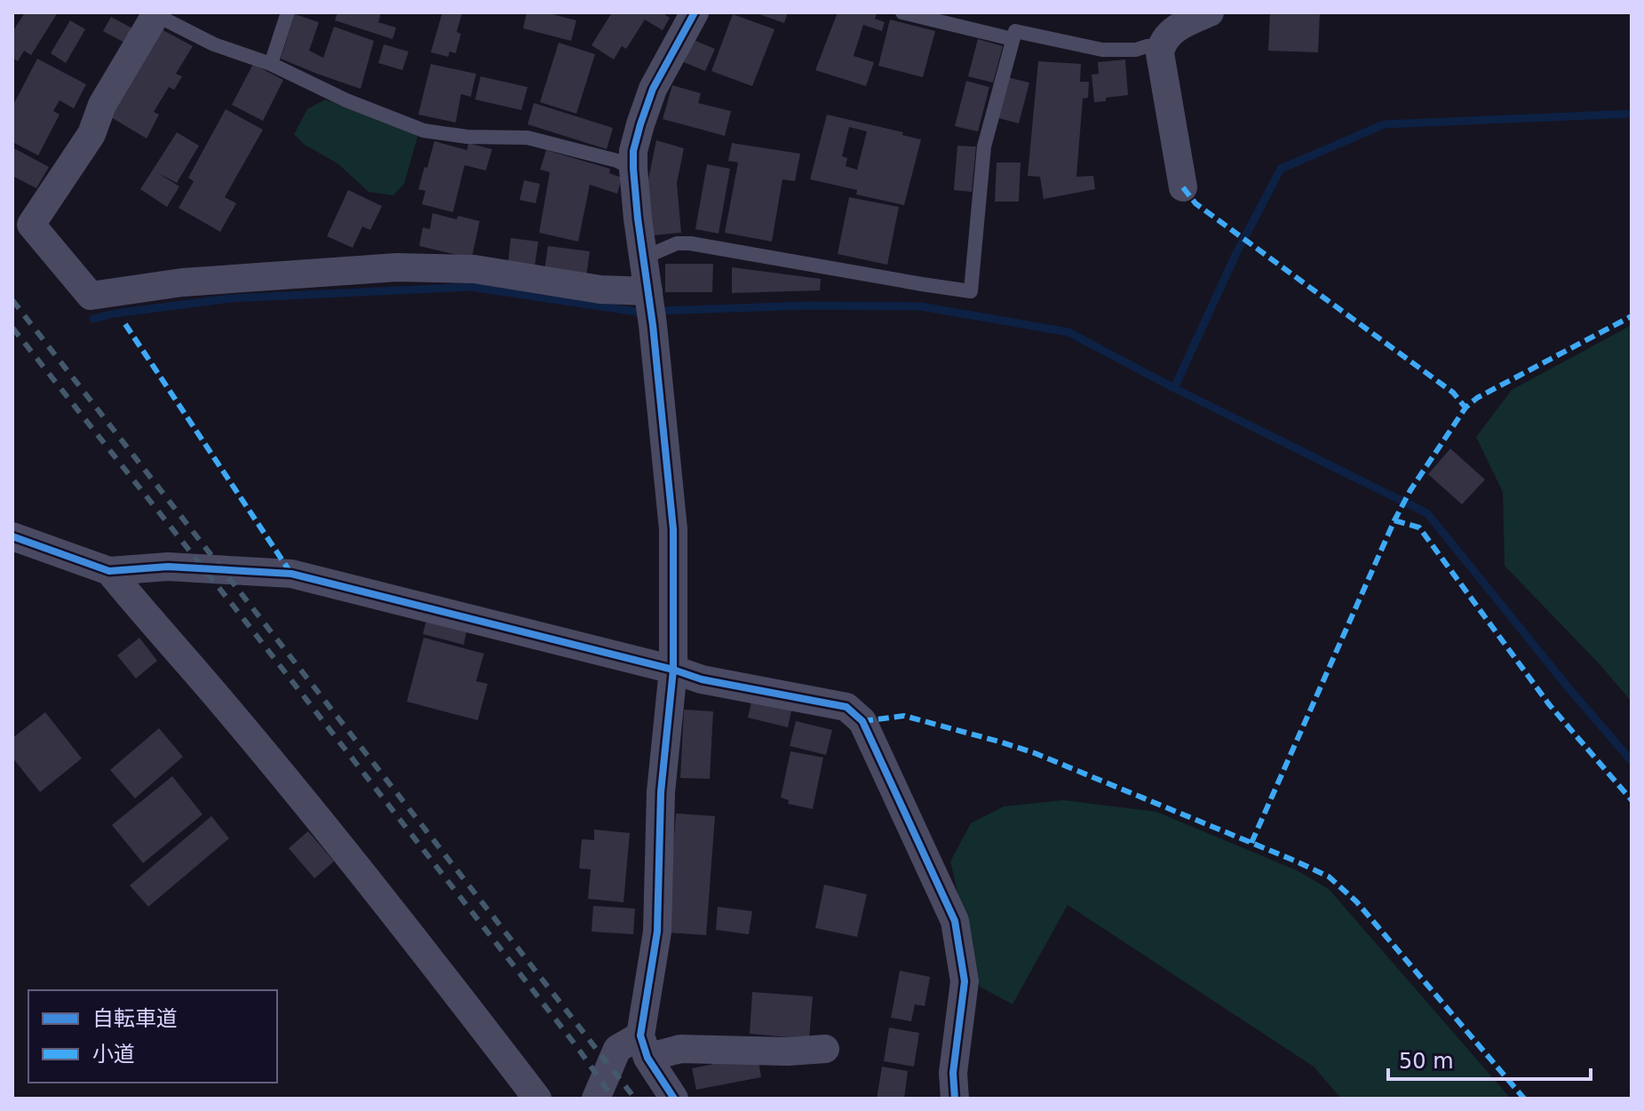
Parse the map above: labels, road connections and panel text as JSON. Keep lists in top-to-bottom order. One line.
{"legend":["自転車道","小道"],"scale_bar":"50 m"}
